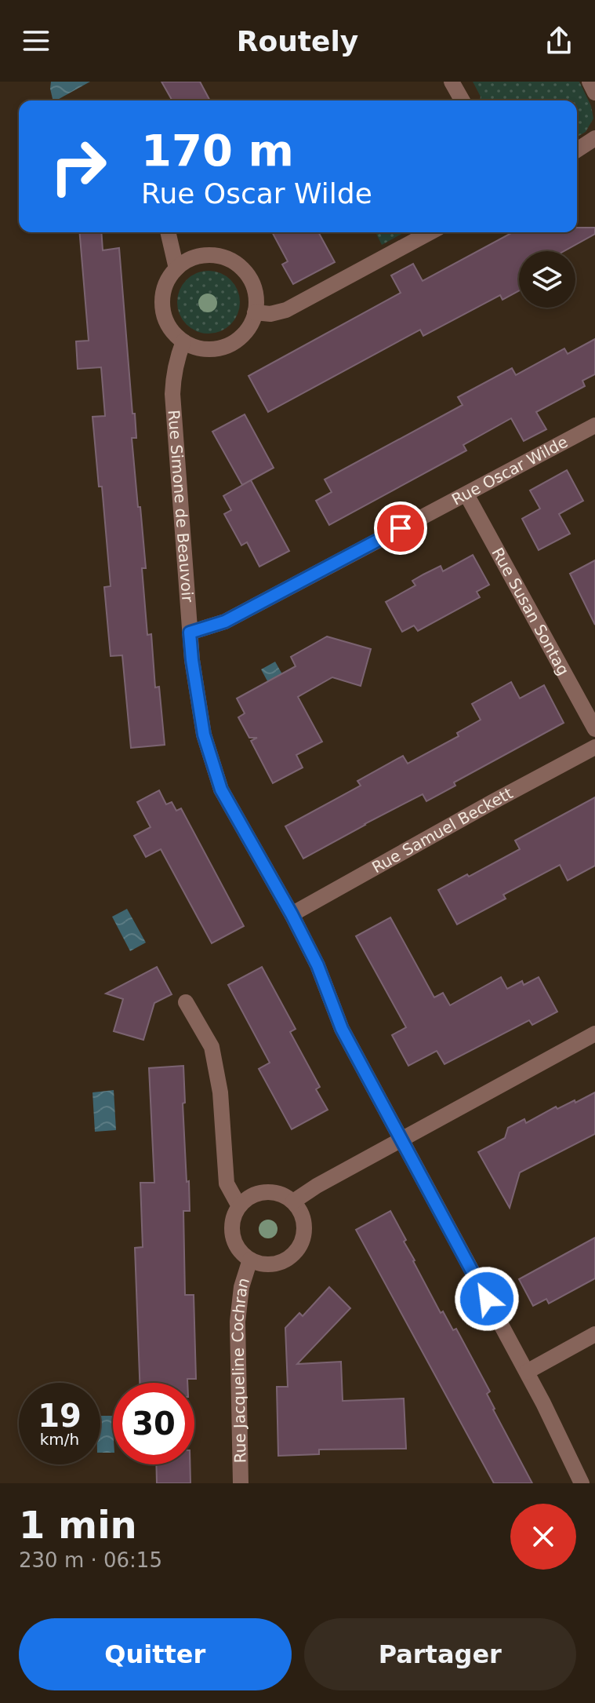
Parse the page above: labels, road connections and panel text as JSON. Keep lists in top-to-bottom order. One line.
{"streets":{"street":["Rue Oscar Wilde","Rue Simone de Beauvoir","Rue Susan Sontag","Rue Samuel Beckett","Rue Jacqueline Cochran"]},"crossings":[["Rue Oscar Wilde","Rue Simone de Beauvoir"],["Rue Oscar Wilde","Rue Susan Sontag"],["Rue Simone de Beauvoir","Rue Samuel Beckett"]],"page":{"header":"Routely","turn":["170 m","Rue Oscar Wilde"],"speed":"19 km/h","limit":"30","heading":["1 min","230 m · 06:15"],"buttons":["Quitter","Partager"]}}
